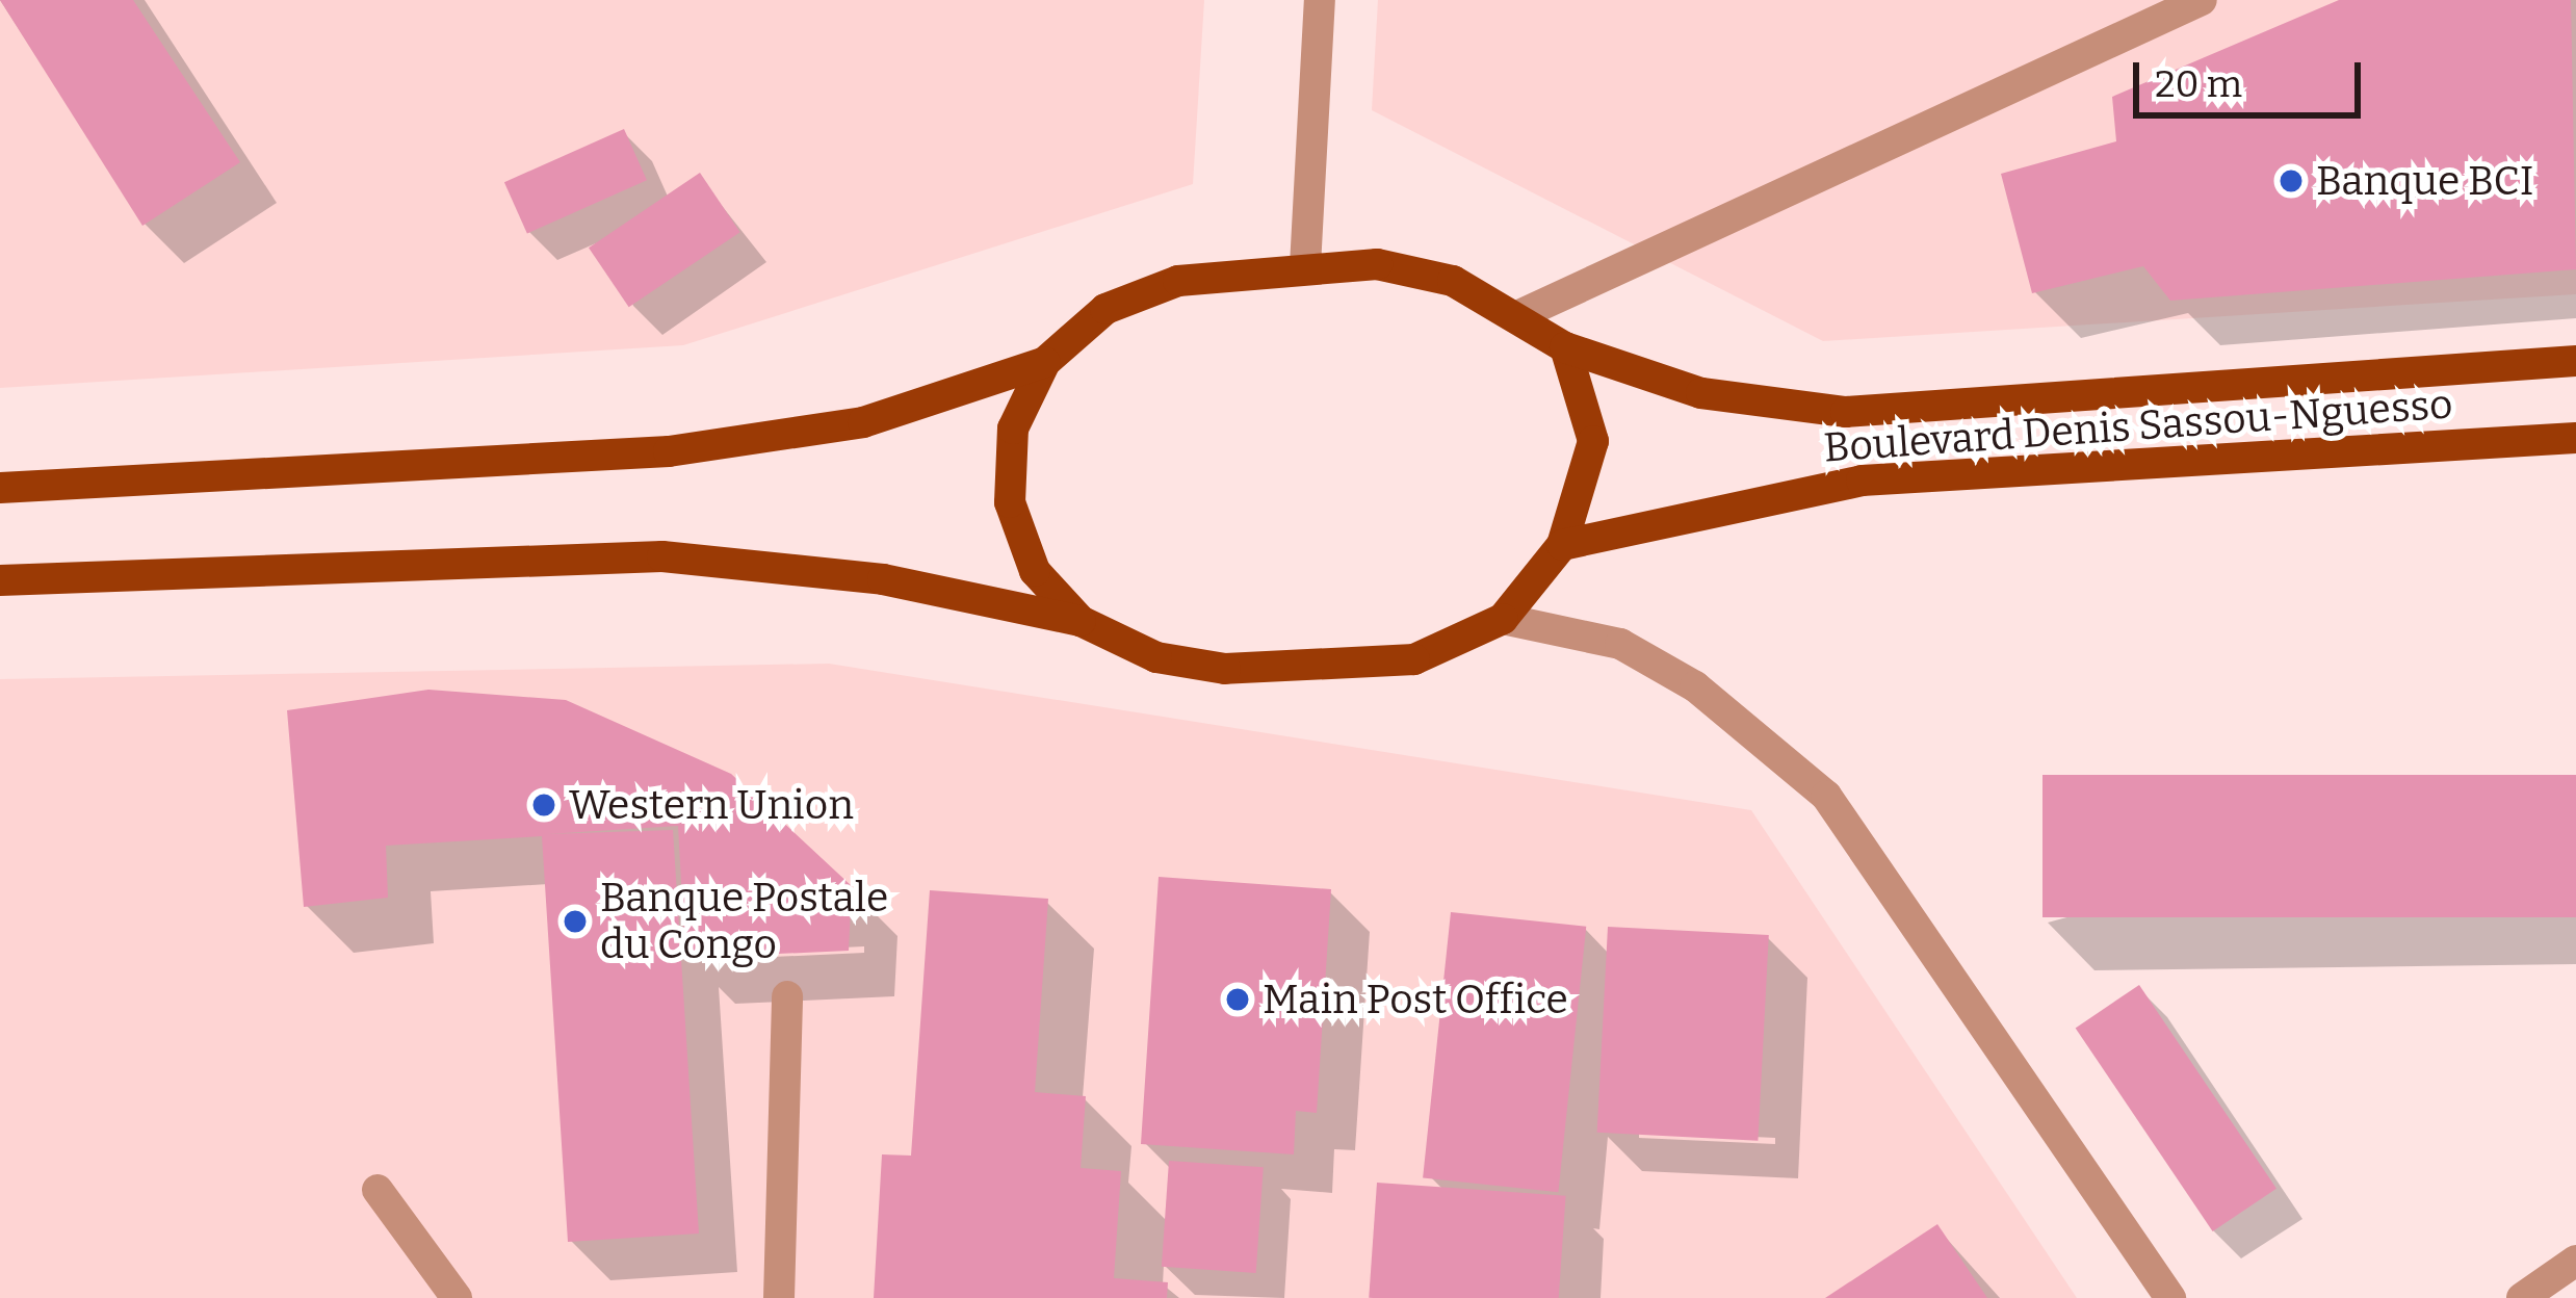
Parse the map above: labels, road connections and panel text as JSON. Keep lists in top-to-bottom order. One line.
{"streets":{"main road":["Boulevard Denis Sassou-Nguesso"]},"places":["Banque BCI","Western Union","Banque Postale du Congo","Main Post Office"],"scale_bar":"20 m"}
